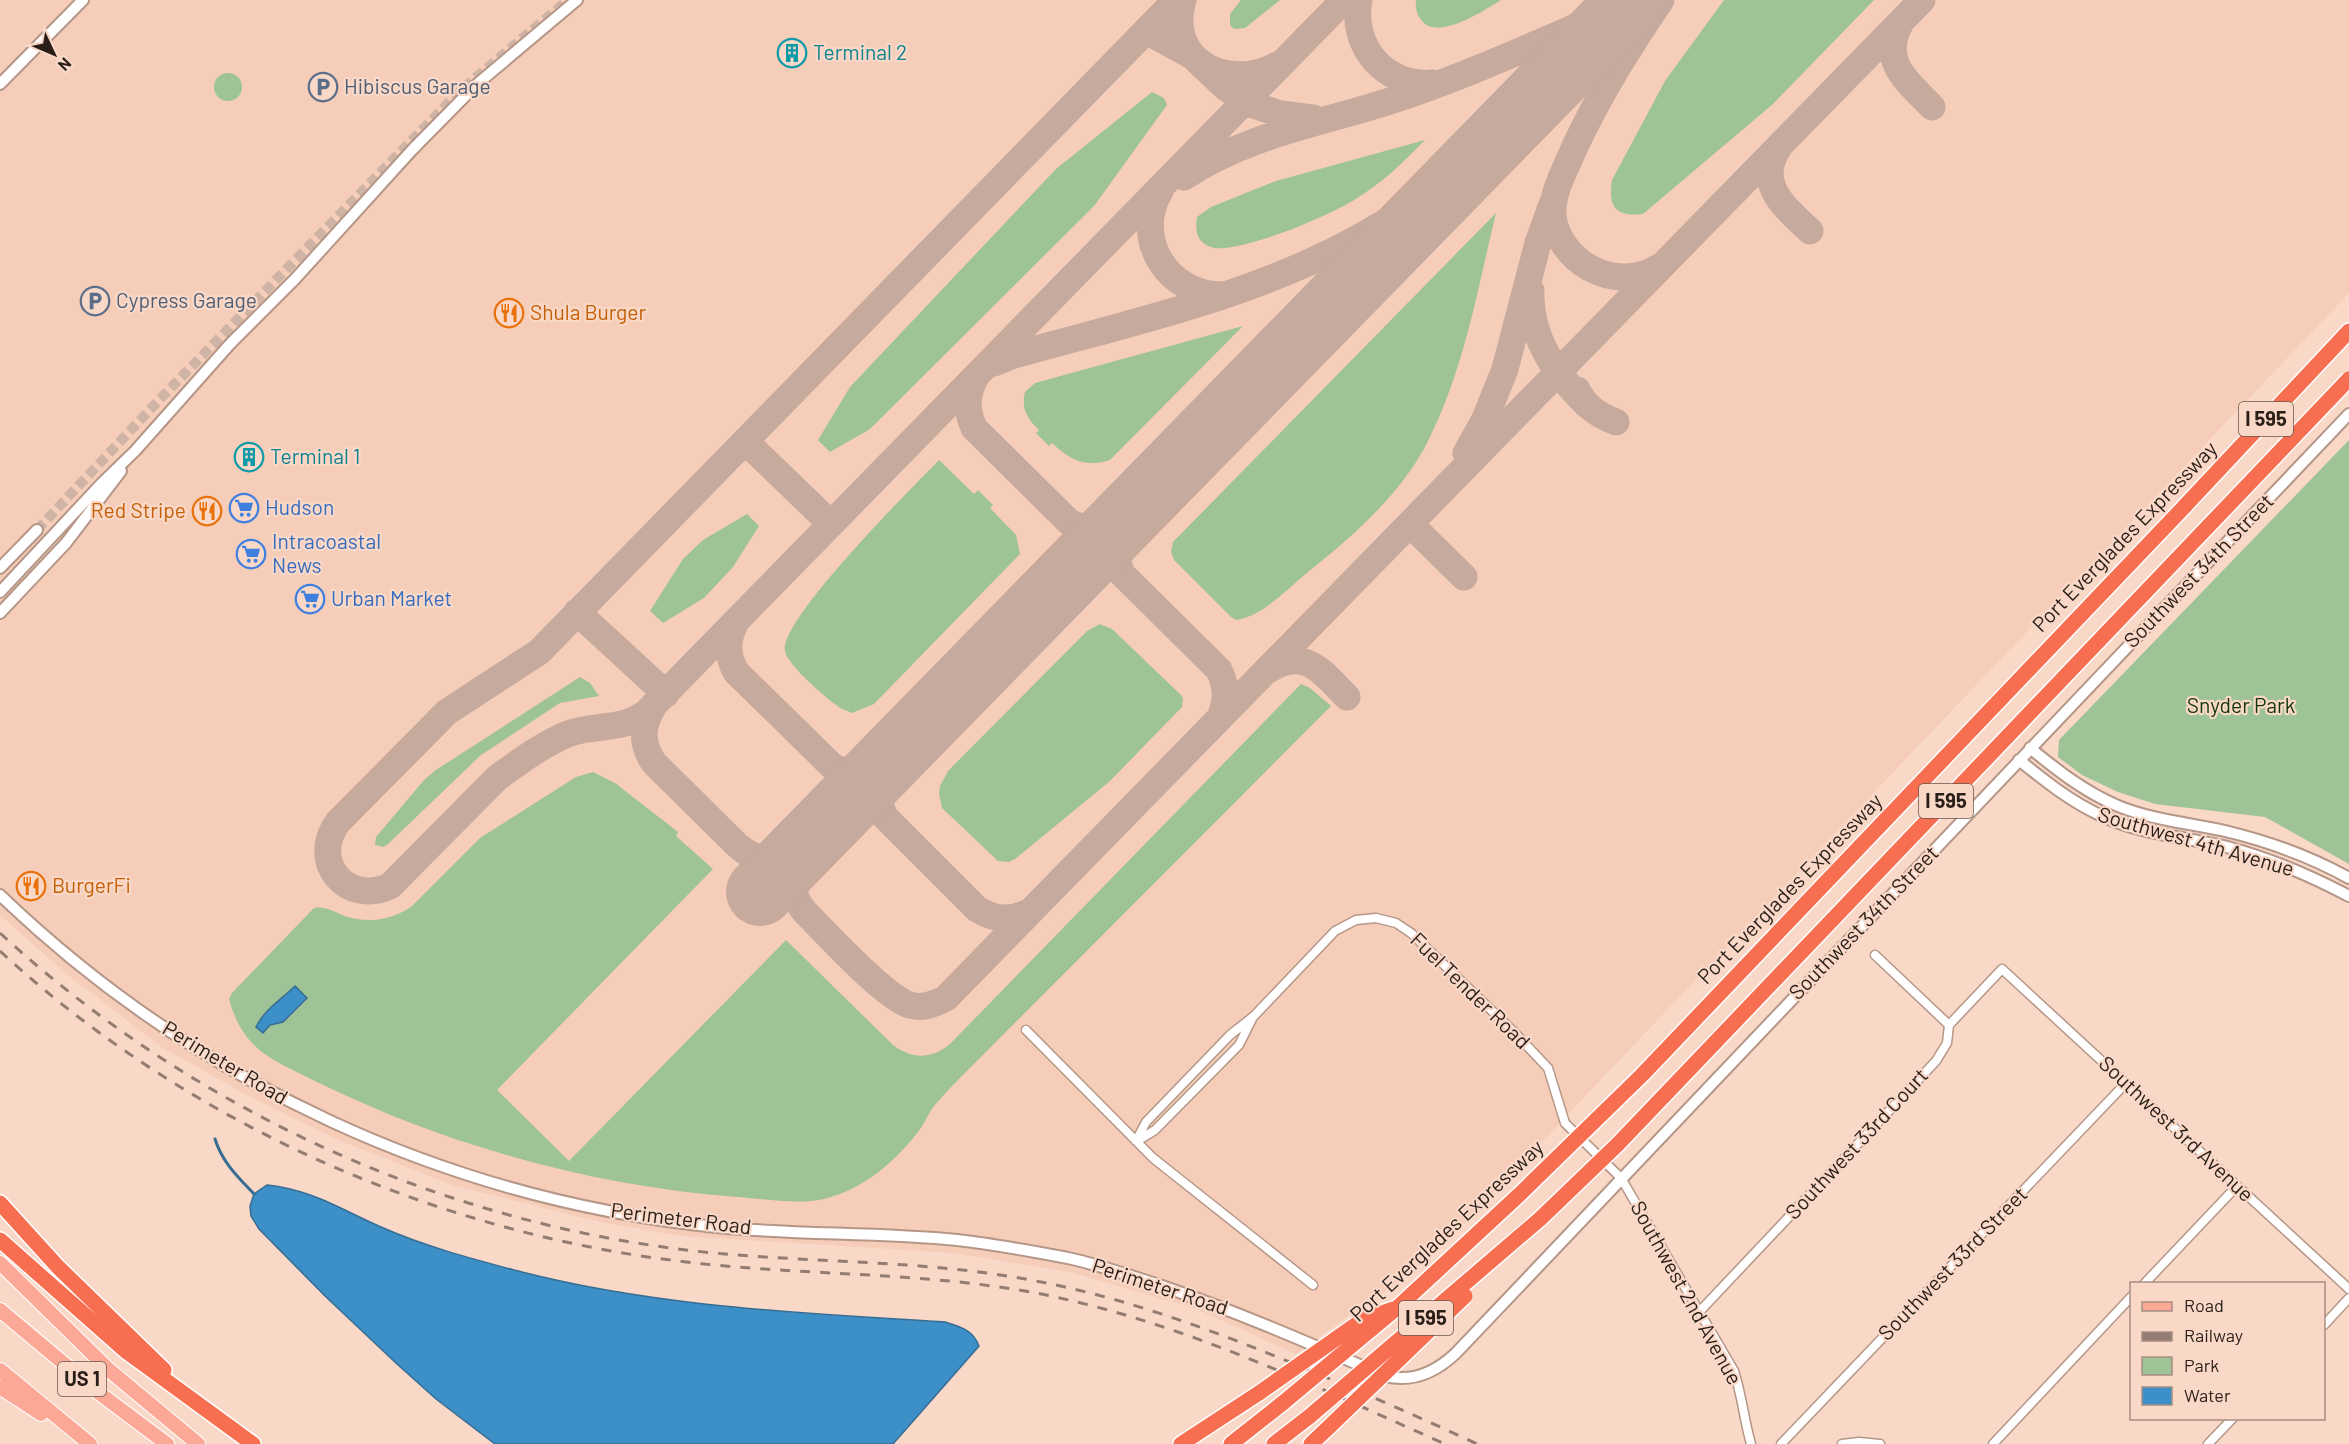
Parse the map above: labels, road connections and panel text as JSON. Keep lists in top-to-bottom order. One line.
{"streets":{"highway":["I 595","Port Everglades Expressway"],"main road":["US 1"],"street":["Southwest 34th Street","Southwest 4th Avenue","Fuel Tender Road","Perimeter Road","Southwest 3rd Avenue","Southwest 33rd Court","Southwest 33rd Street","Southwest 2nd Avenue"]},"crossings":[["Southwest 34th Street","Southwest 4th Avenue"],["Southwest 34th Street","Fuel Tender Road"],["Southwest 34th Street","Perimeter Road"],["Southwest 34th Street","Southwest 2nd Avenue"],["Fuel Tender Road","Southwest 2nd Avenue"],["Southwest 3rd Avenue","Southwest 33rd Court"],["Southwest 3rd Avenue","Southwest 33rd Street"],["Southwest 33rd Court","Southwest 2nd Avenue"]],"parks":["Snyder Park"],"places":{"building":["Terminal 2","Terminal 1"],"parking":["Hibiscus Garage","Cypress Garage"],"restaurant":["Shula Burger","Red Stripe","BurgerFi"],"supermarket":["Hudson","Intracoastal News","Urban Market"]},"legend":["Road","Railway","Park","Water"],"north":"bottom right"}
